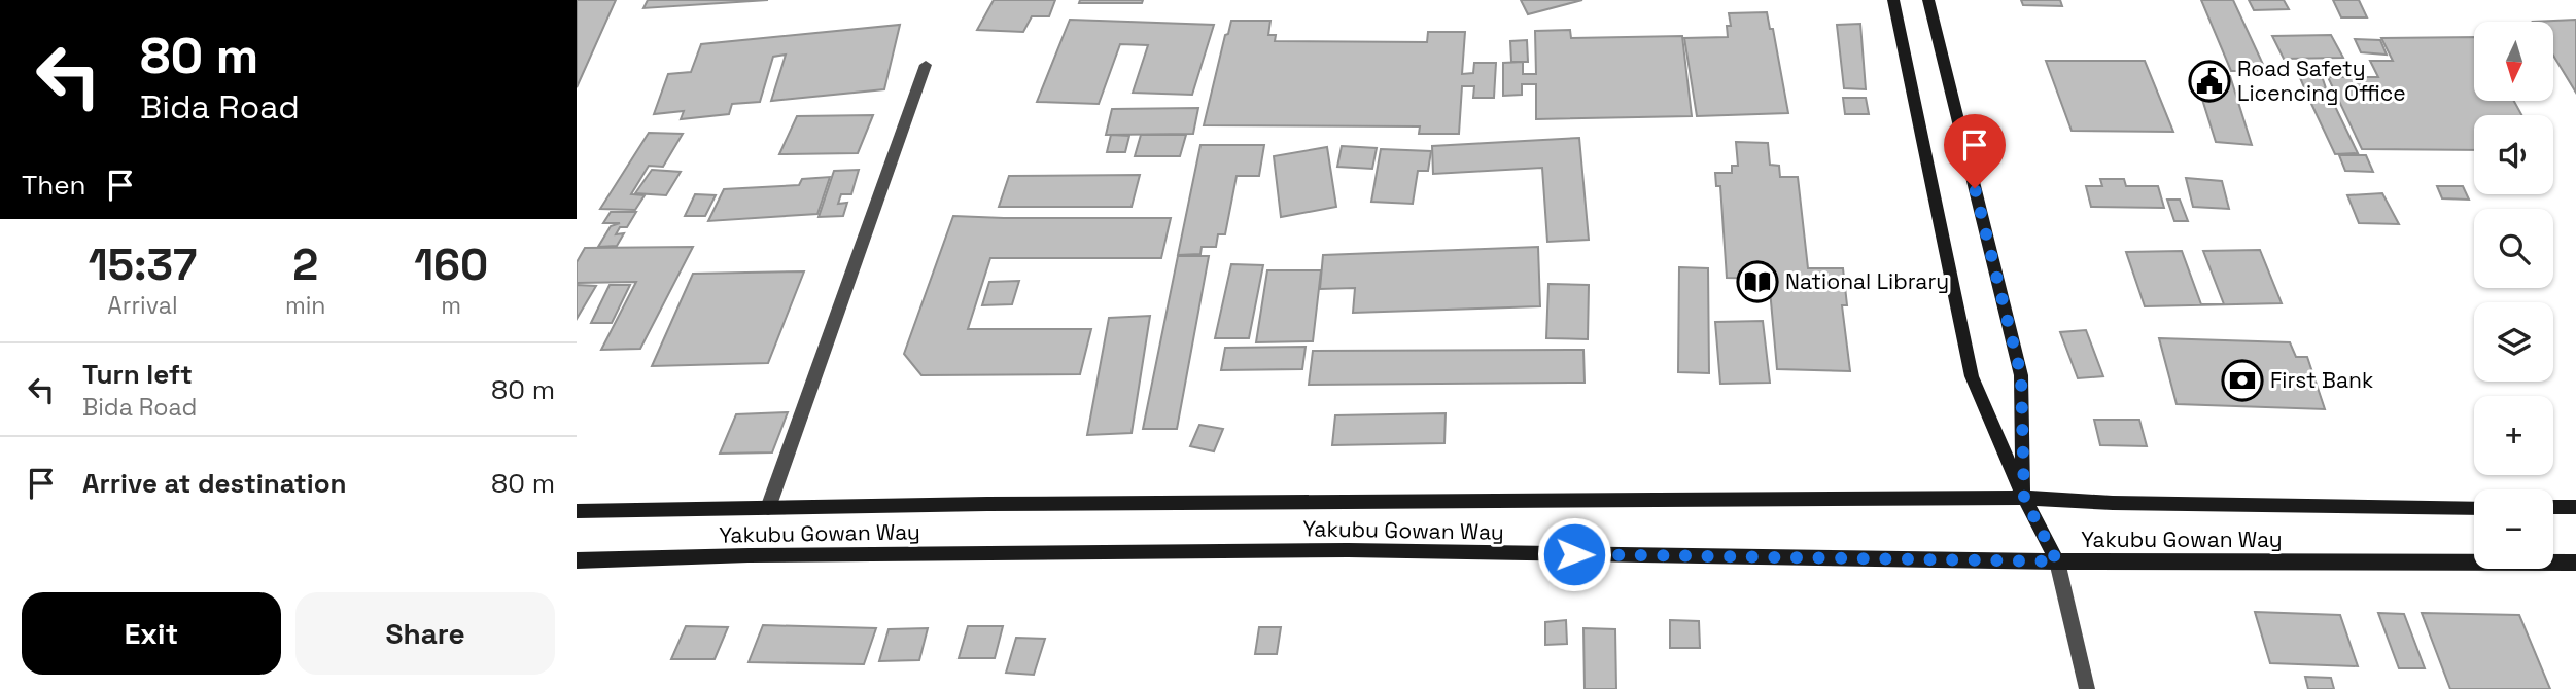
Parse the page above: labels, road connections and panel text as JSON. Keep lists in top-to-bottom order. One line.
{"streets":{"street":["Yakubu Gowan Way"]},"places":{"public building":["Road Safety Licencing Office"],"library":["National Library"],"bank":["First Bank"]},"north":"bottom","page":{"turn":["80 m","Bida Road"],"map_buttons":["+","−"],"then":"Then","eta":["15:37","Arrival","2","min","160","m"],"list":[{"name":"Turn left","note":"Bida Road","value":"80 m"},{"name":"Arrive at destination","value":"80 m"}],"buttons":["Exit","Share"]}}
